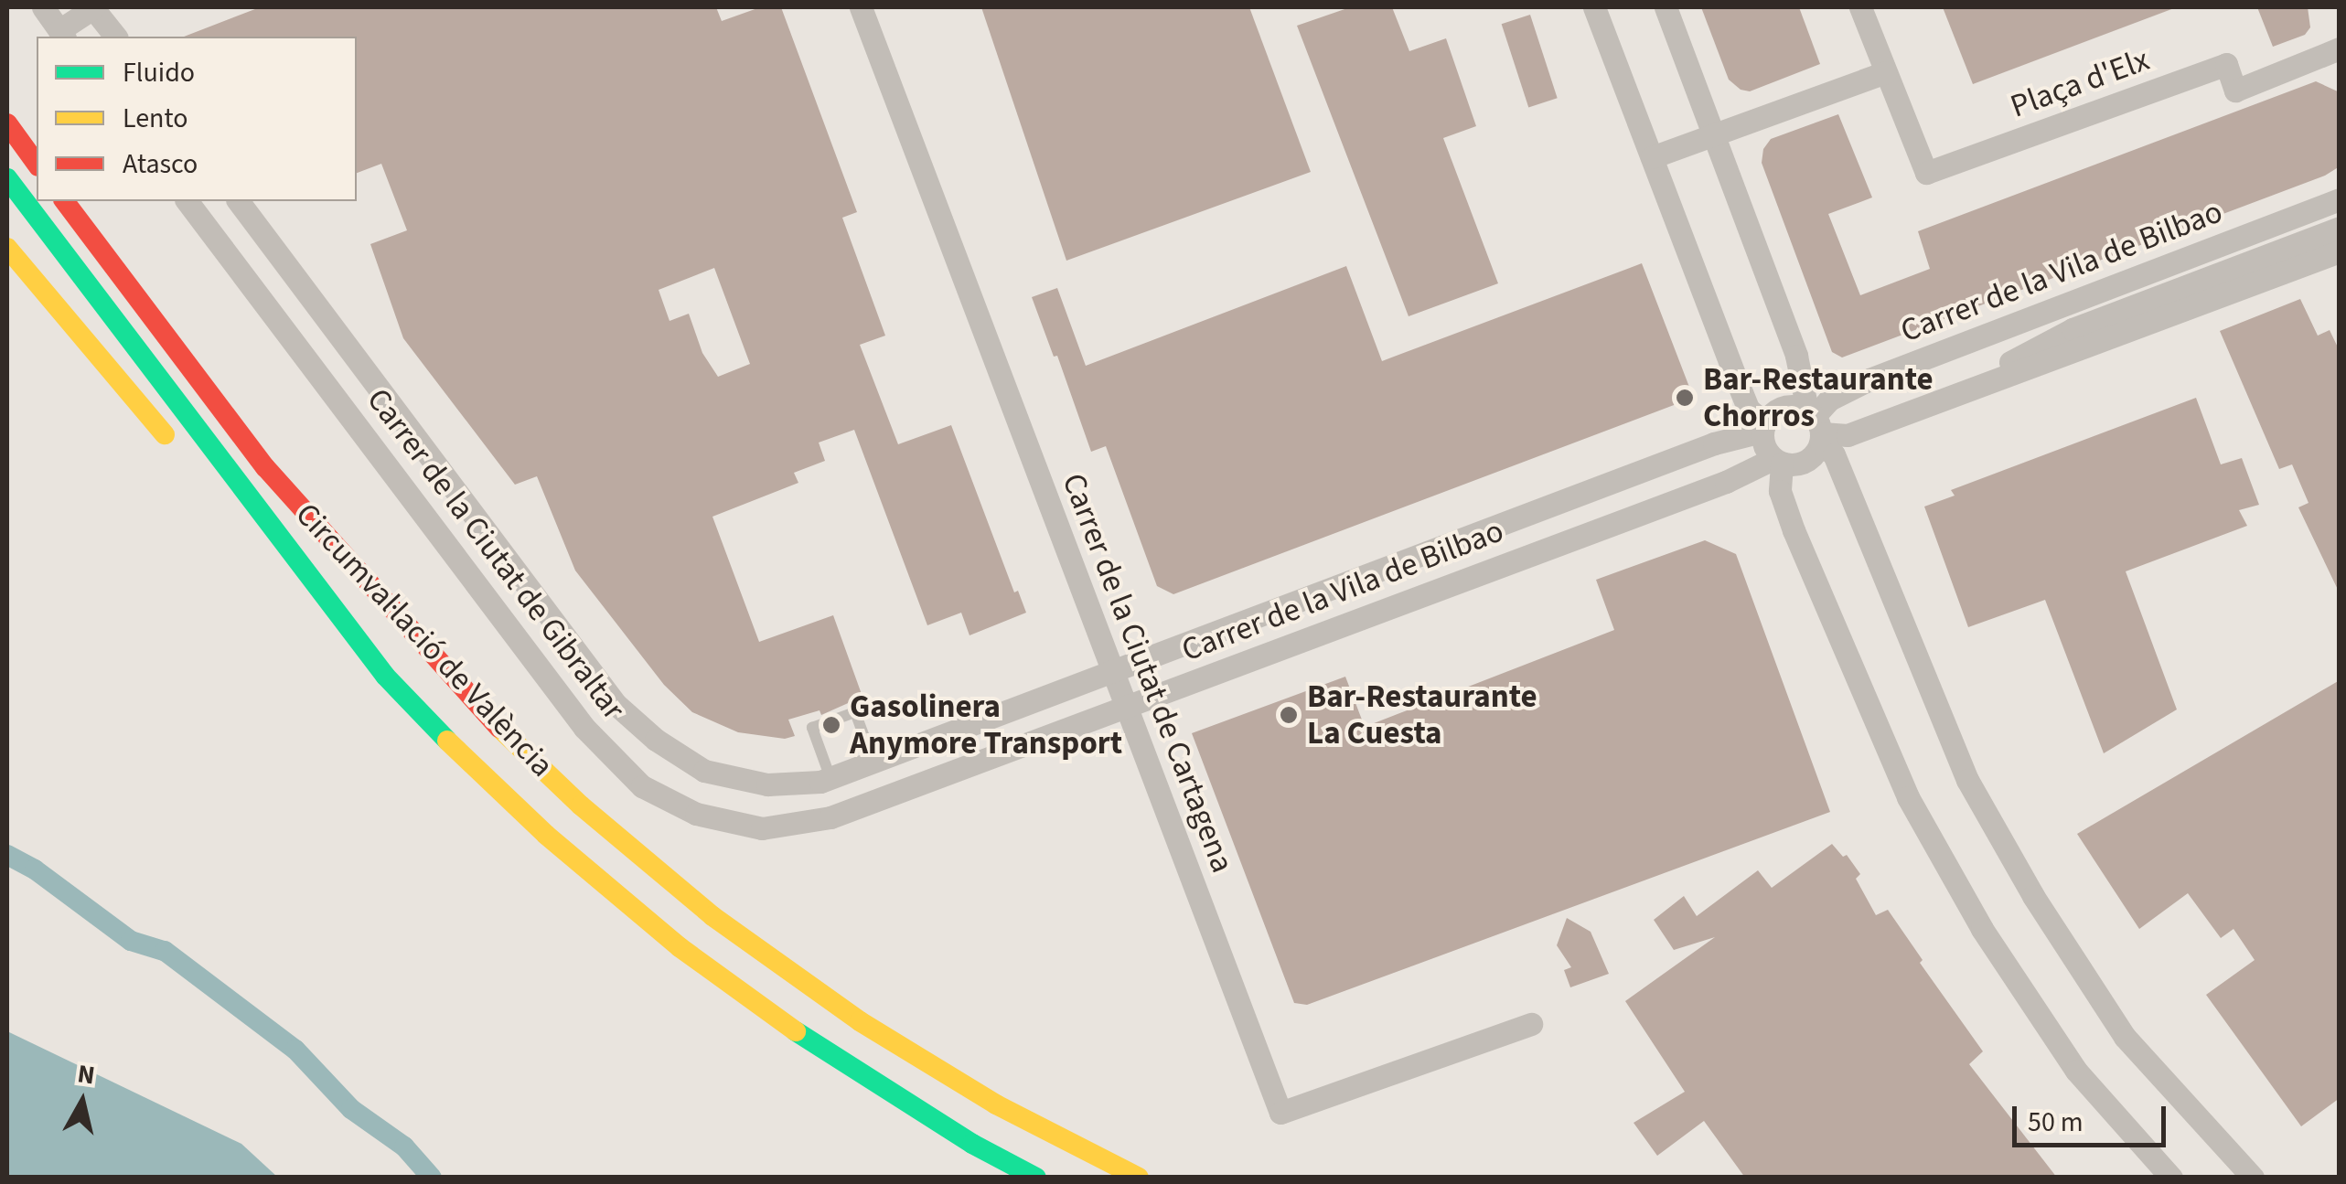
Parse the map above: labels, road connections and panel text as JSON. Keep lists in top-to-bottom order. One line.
{"streets":{"highway":["Circumval·lació de València"],"street":["Plaça d'Elx","Carrer de la Vila de Bilbao","Carrer de la Ciutat de Gibraltar","Carrer de la Ciutat de Cartagena"]},"crossings":[["Carrer de la Vila de Bilbao","Carrer de la Ciutat de Gibraltar"],["Carrer de la Vila de Bilbao","Carrer de la Ciutat de Cartagena"]],"places":["Bar-Restaurante Chorros","Bar-Restaurante La Cuesta","Gasolinera Anymore Transport"],"legend":["Fluido","Lento","Atasco"],"scale_bar":"50 m","north":"top"}
